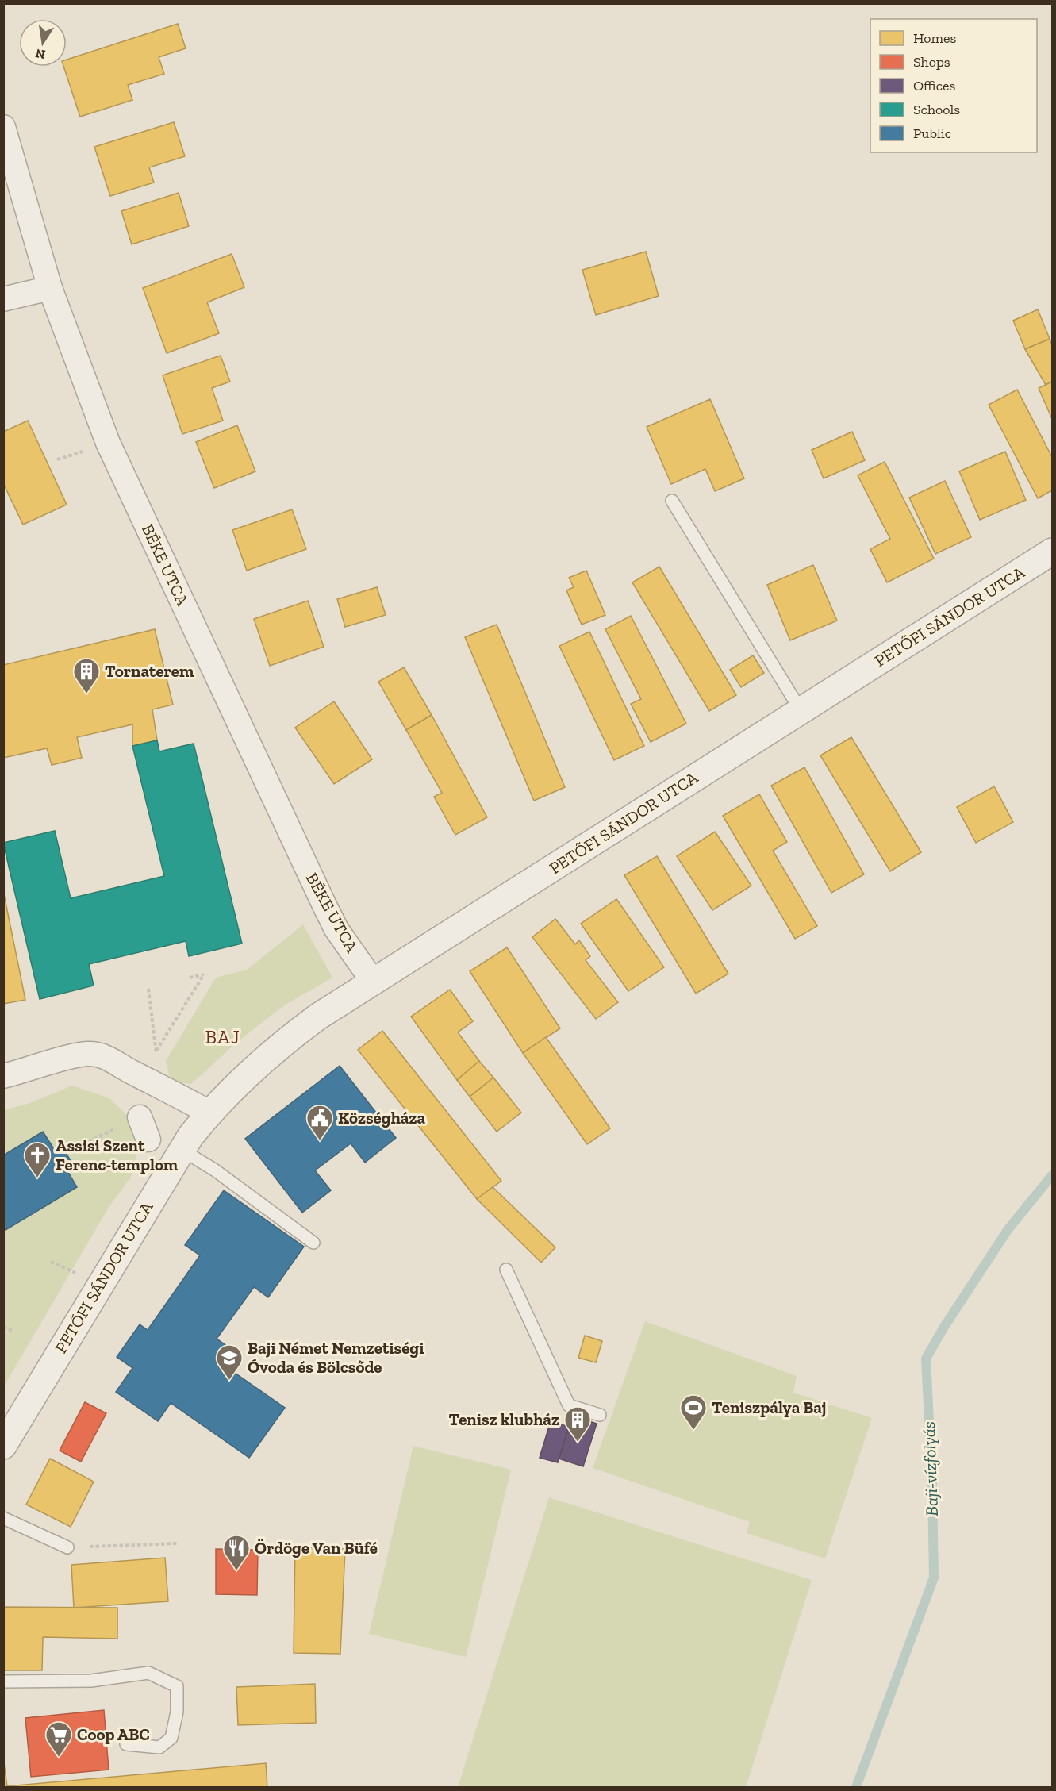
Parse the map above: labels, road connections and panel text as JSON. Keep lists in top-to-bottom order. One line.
{"streets":{"street":["BÉKE UTCA","PETŐFI SÁNDOR UTCA"]},"crossings":[["BÉKE UTCA","PETŐFI SÁNDOR UTCA"]],"districts":["BAJ"],"water":["Baji-vízfolyás"],"places":{"building":["Tornaterem","Tenisz klubház"],"public building":["Községháza"],"church":["Assisi Szent Ferenc-templom"],"school or university":["Baji Német Nemzetiségi Óvoda és Bölcsőde"],"sports":["Teniszpálya Baj"],"restaurant":["Ördöge Van Büfé"],"supermarket":["Coop ABC"]},"legend":["Homes","Shops","Offices","Schools","Public"],"north":"bottom"}
